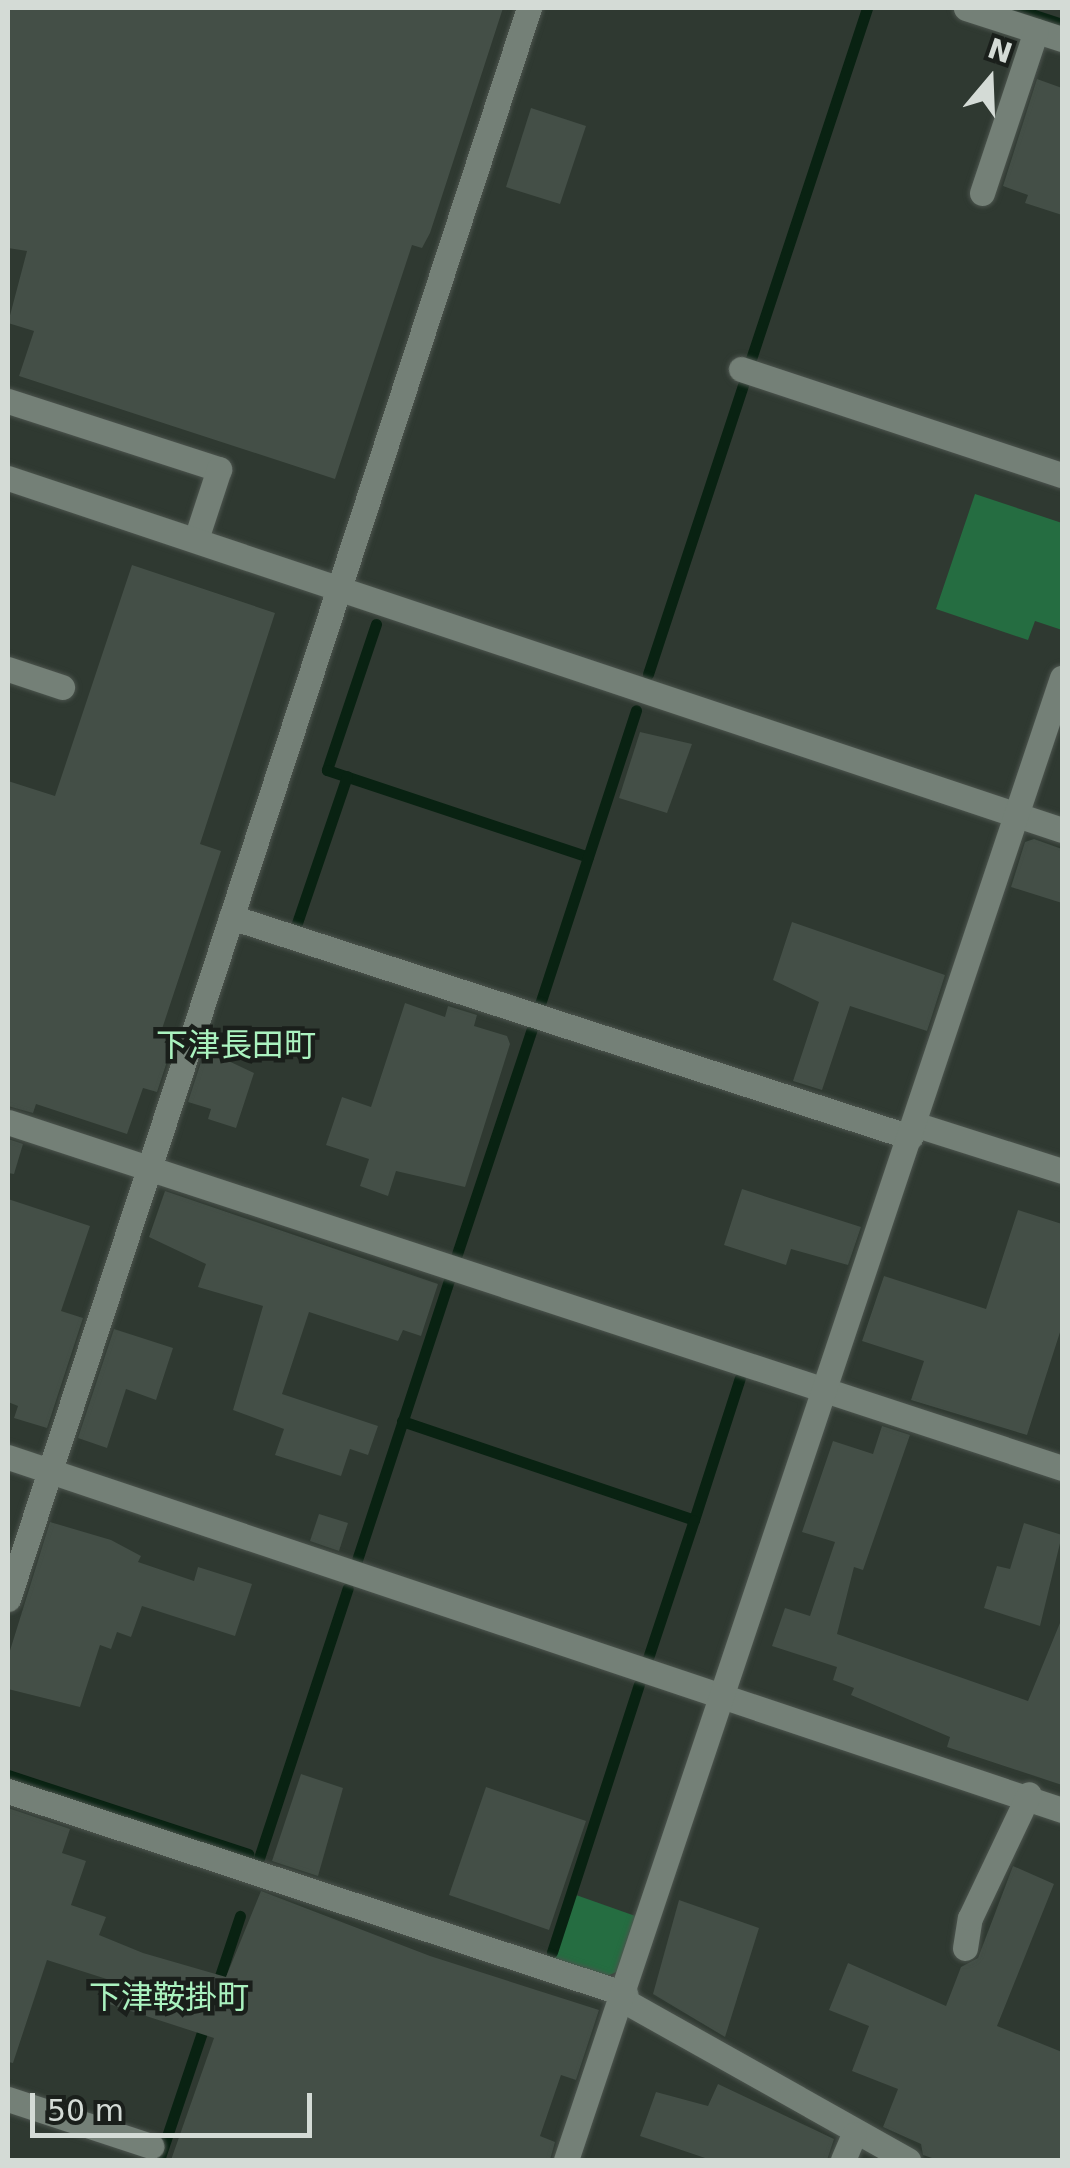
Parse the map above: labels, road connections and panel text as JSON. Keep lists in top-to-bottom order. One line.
{"districts":["下津長田町","下津鞍掛町"],"scale_bar":"50 m","north":"top"}
